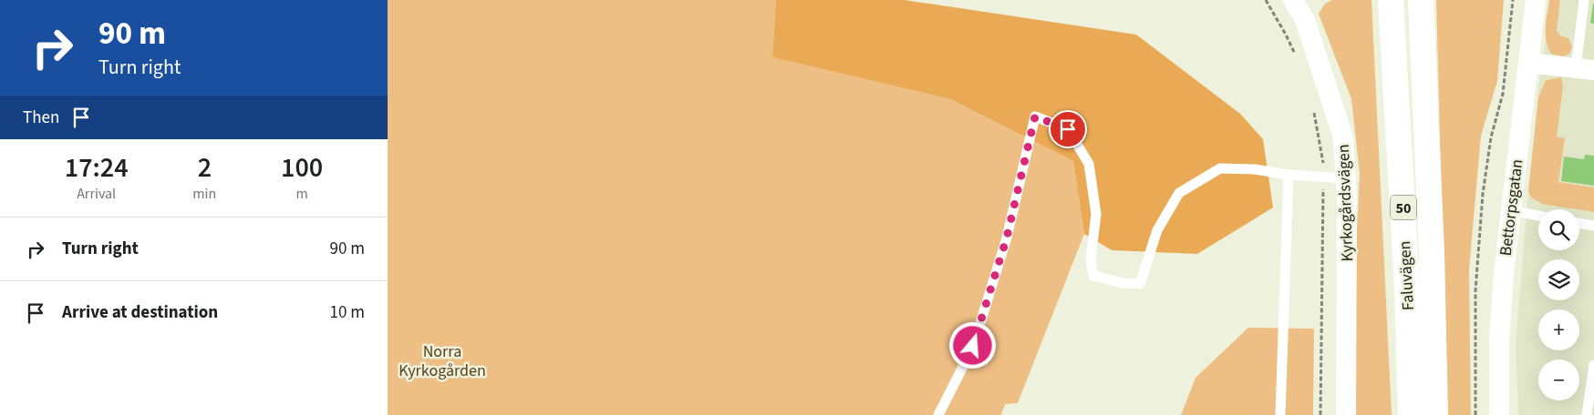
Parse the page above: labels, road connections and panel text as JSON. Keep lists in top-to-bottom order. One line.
{"streets":{"highway":["50","Faluvägen"],"street":["Kyrkogårdsvägen","Bettorpsgatan"]},"parks":["Norra Kyrkogården"],"page":{"turn":["90 m","Turn right"],"then":"Then","eta":["17:24","Arrival","2","min","100","m"],"map_buttons":["+","−"],"list":[{"name":"Turn right","value":"90 m"},{"name":"Arrive at destination","value":"10 m"}]}}
